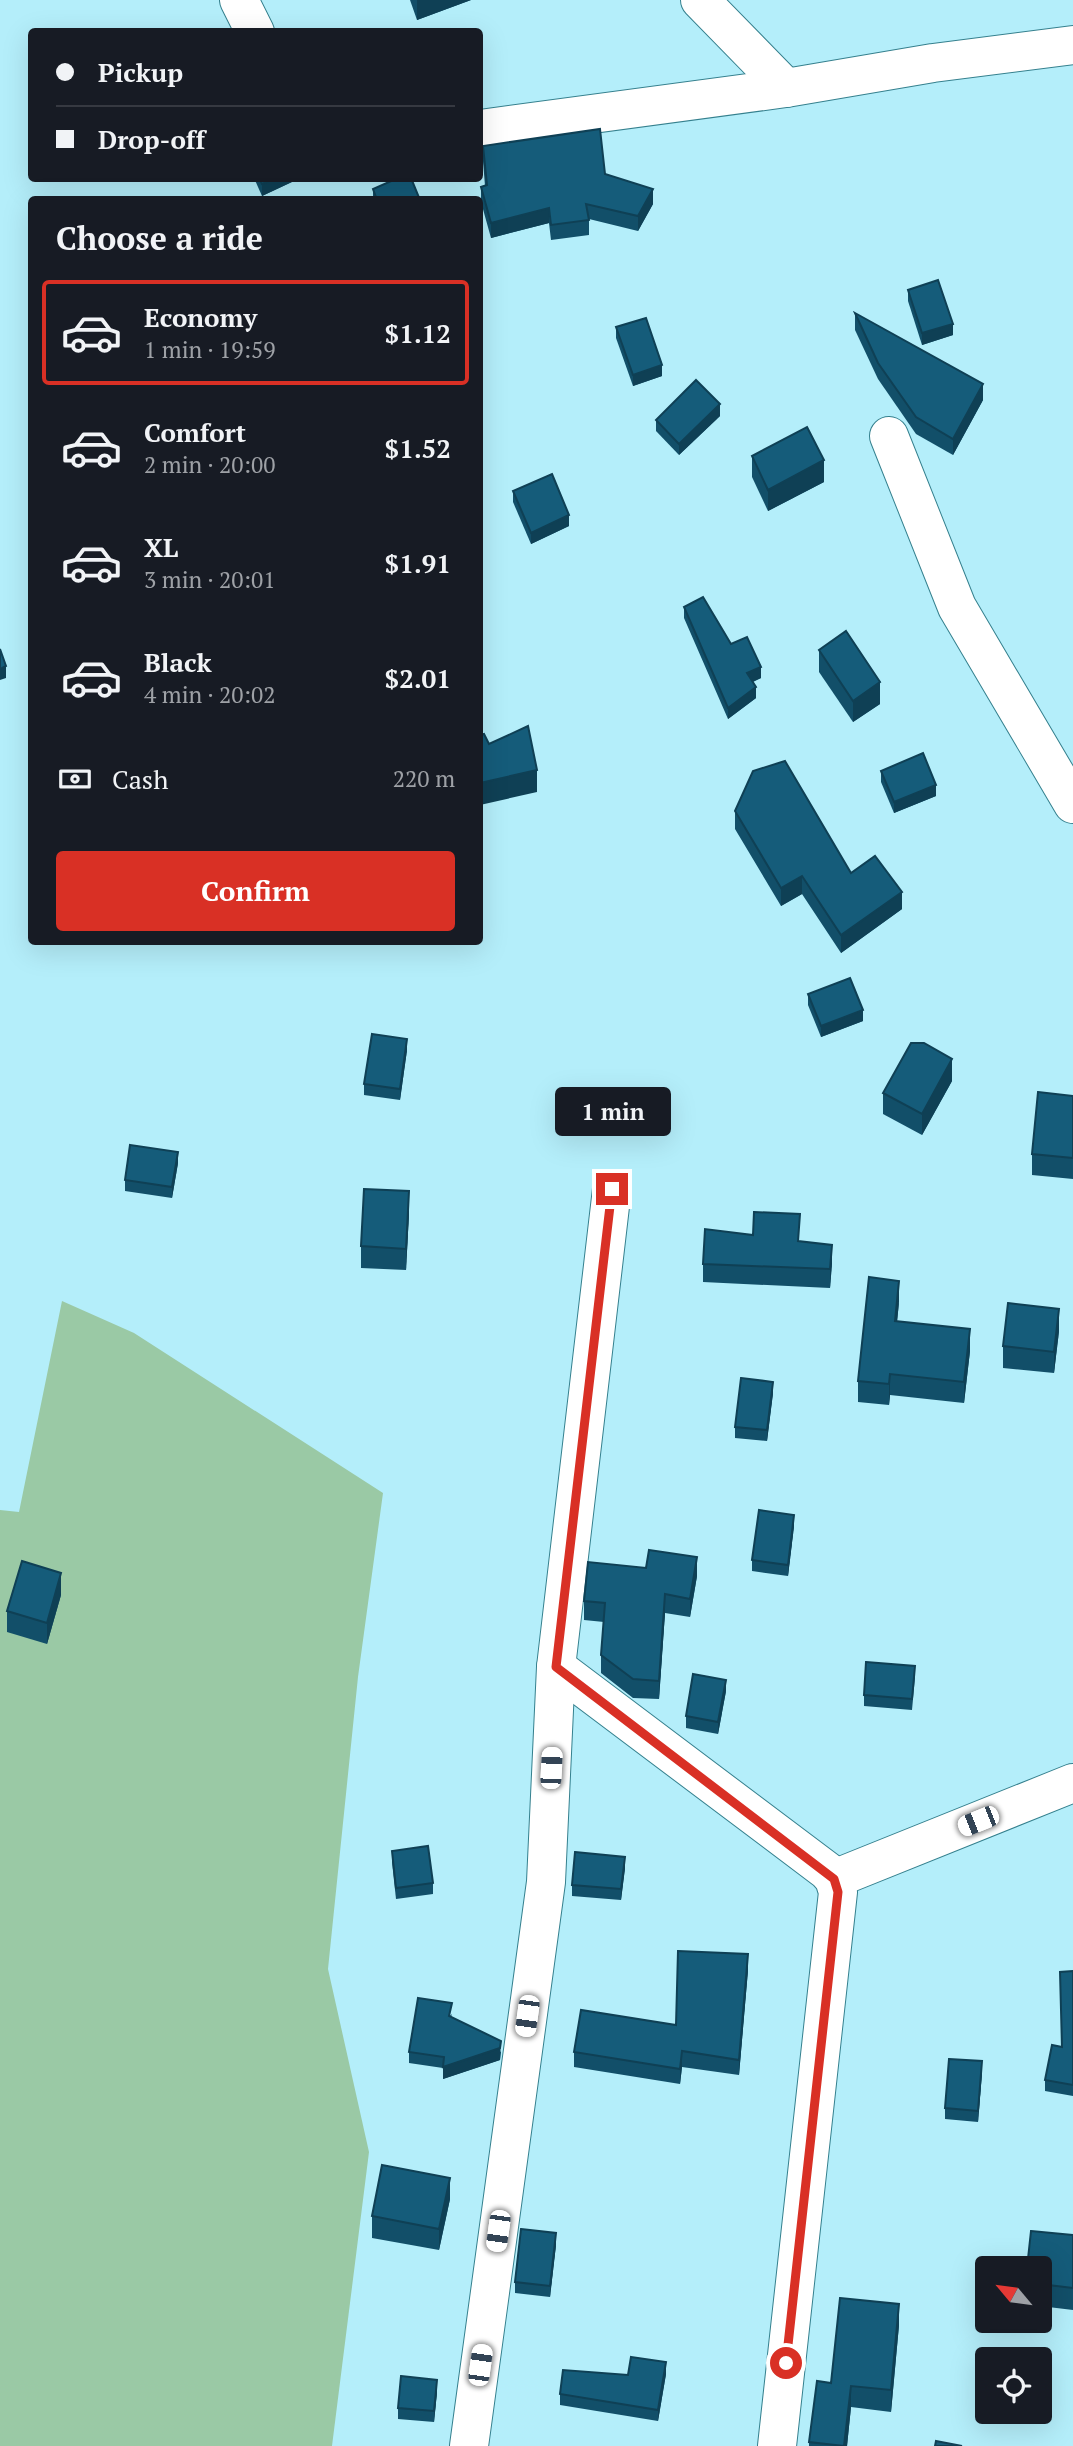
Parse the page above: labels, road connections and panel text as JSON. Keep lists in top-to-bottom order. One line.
{"north":"top left","page":{"banner":["Pickup","Drop-off"],"heading":"Choose a ride","list":[{"name":"Economy","note":"1 min · 19:59","value":"$1.12"},{"name":"Comfort","note":"2 min · 20:00","value":"$1.52"},{"name":"XL","note":"3 min · 20:01","value":"$1.91"},{"name":"Black","note":"4 min · 20:02","value":"$2.01"}],"pay":["Cash","220 m"],"buttons":"Confirm","bubble":"1 min"}}
